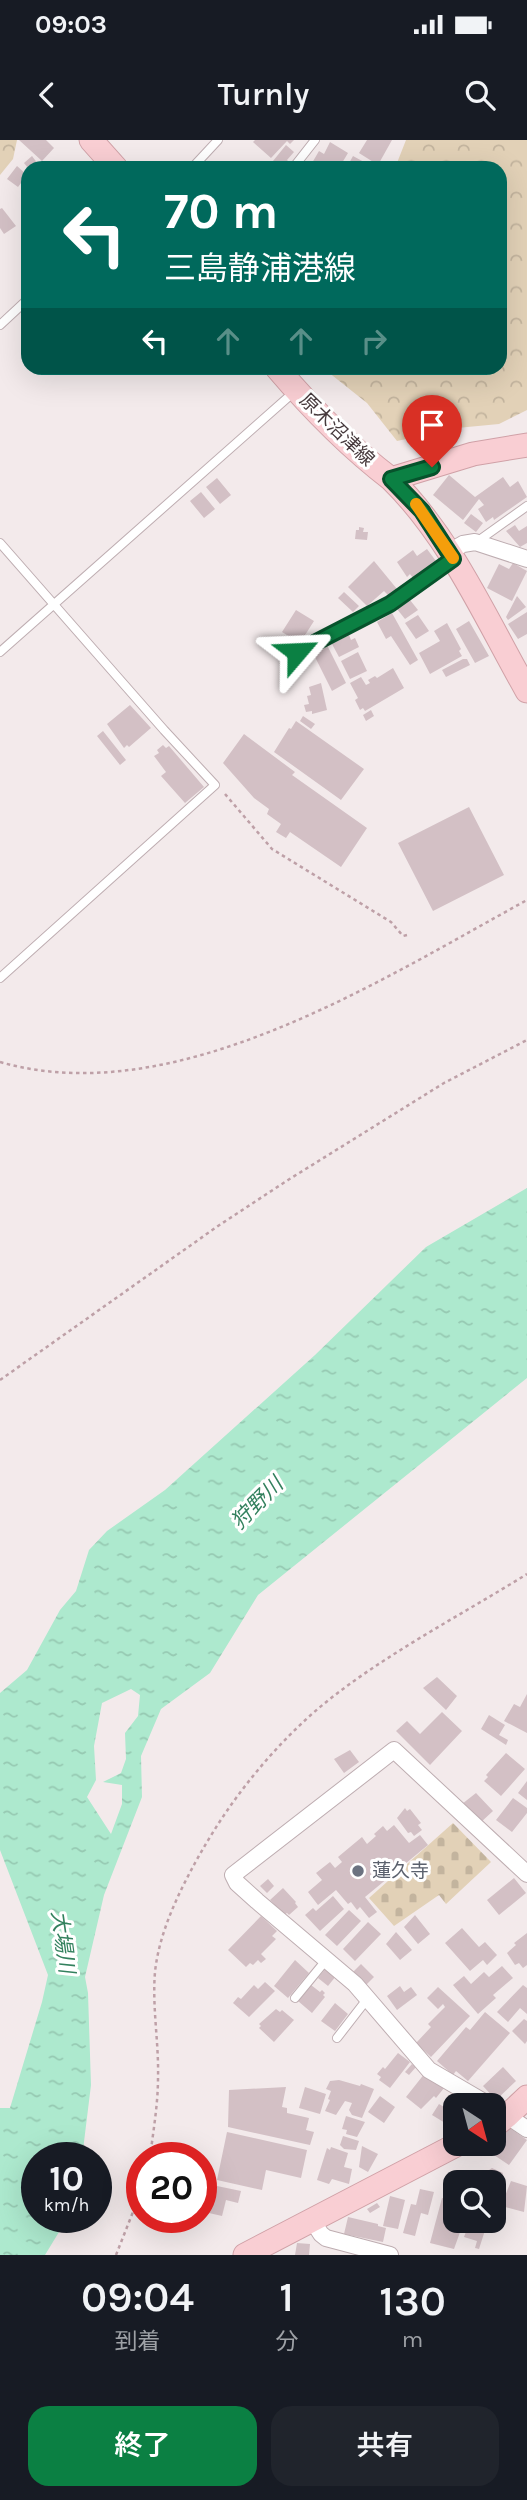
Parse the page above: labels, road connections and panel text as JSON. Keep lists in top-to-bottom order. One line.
{"streets":{"main road":["原木沼津線"]},"water":["狩野川","大場川"],"places":["蓮久寺"],"north":"bottom right","page":{"status":"09:03","header":"Turnly","turn":["70 m","三島静浦港線"],"speed":"10 km/h","limit":"20","eta":["09:04","到着","1","分","130","m"],"buttons":["終了","共有"]}}
